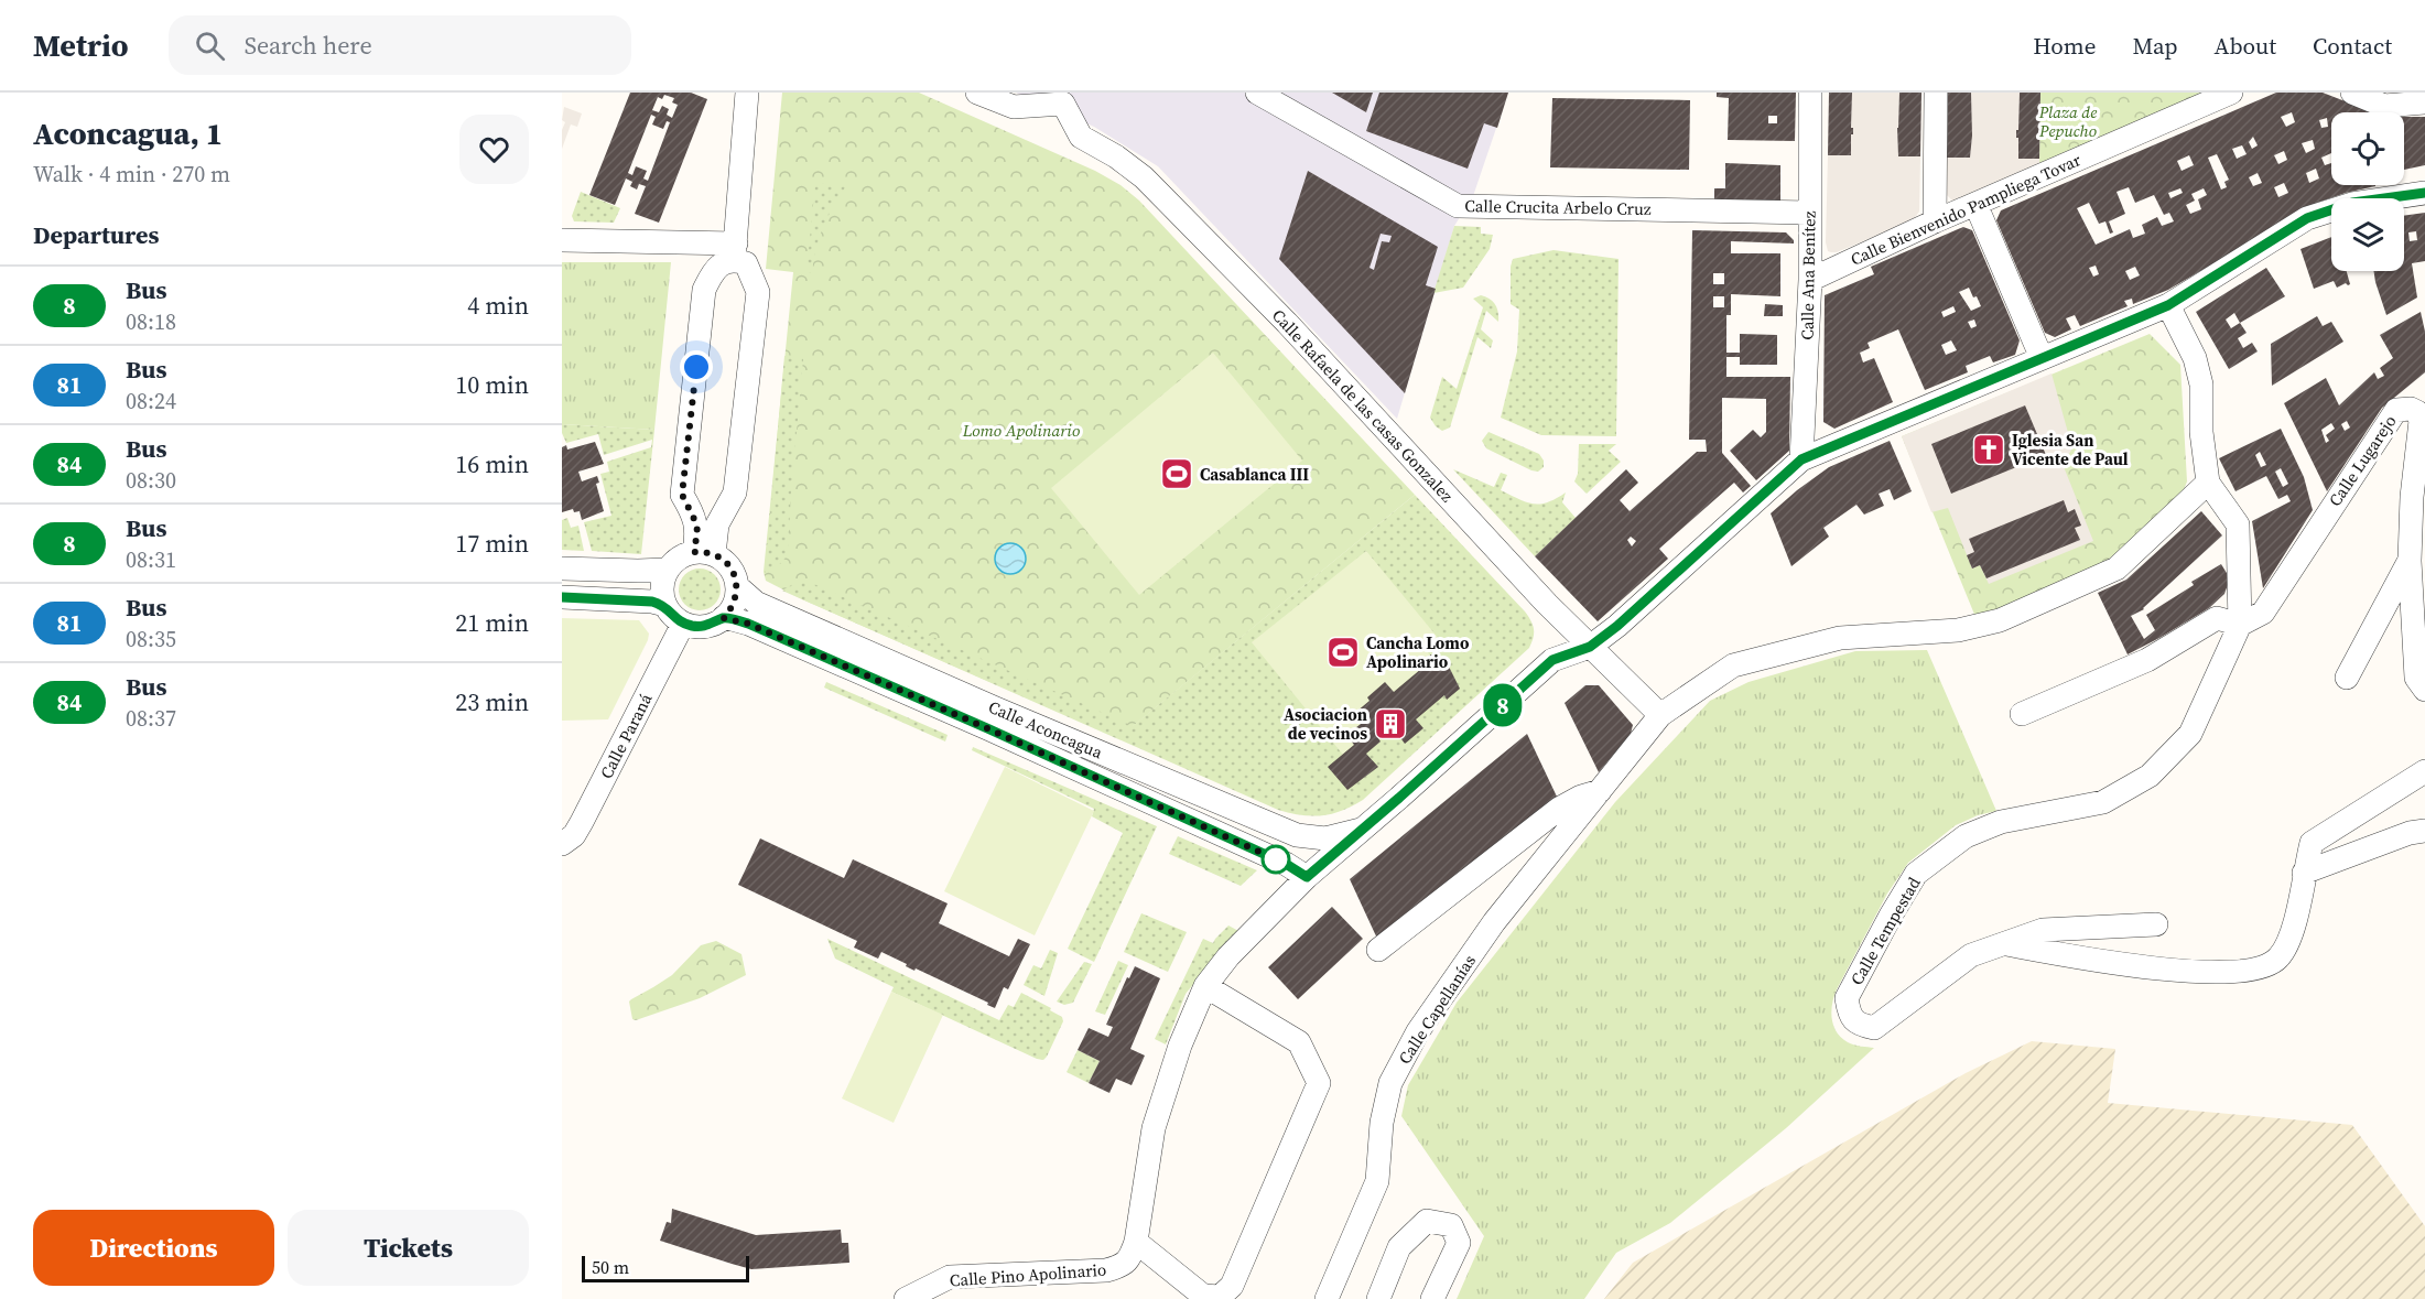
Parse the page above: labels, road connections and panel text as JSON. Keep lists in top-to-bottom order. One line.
{"streets":{"street":["Calle Crucita Arbelo Cruz","Calle Bienvenido Pampliega Tovar","Calle Ana Benítez","Calle Rafaela de las casas Gonzalez","Calle Lugarejo","Calle Aconcagua","Calle Paraná","Calle Tempestad","Calle Capellanías","Calle Pino Apolinario"]},"crossings":[["Calle Crucita Arbelo Cruz","Calle Ana Benítez"],["Calle Bienvenido Pampliega Tovar","Calle Ana Benítez"],["Calle Ana Benítez","Calle Pino Apolinario"],["Calle Rafaela de las casas Gonzalez","Calle Capellanías"],["Calle Rafaela de las casas Gonzalez","Calle Pino Apolinario"],["Calle Lugarejo","Calle Tempestad"],["Calle Aconcagua","Calle Paraná"],["Calle Aconcagua","Calle Pino Apolinario"],["Calle Tempestad","Calle Capellanías"],["Calle Tempestad","Calle Pino Apolinario"]],"parks":["Plaza de Pepucho","Lomo Apolinario"],"places":{"church":["Iglesia San Vicente de Paul"],"sports":["Casablanca III","Cancha Lomo Apolinario"],"building":["Asociacion de vecinos"]},"lines":["bus line 8"],"scale_bar":"50 m","page":{"header":"Metrio","search":"Search here","nav":["Home","Map","About","Contact"],"heading":[["Aconcagua, 1","Walk · 4 min · 270 m"],"Departures"],"on_map":"8","list":[{"mark":"8","name":"Bus","note":"08:18","value":"4 min"},{"mark":"81","name":"Bus","note":"08:24","value":"10 min"},{"mark":"84","name":"Bus","note":"08:30","value":"16 min"},{"mark":"8","name":"Bus","note":"08:31","value":"17 min"},{"mark":"81","name":"Bus","note":"08:35","value":"21 min"},{"mark":"84","name":"Bus","note":"08:37","value":"23 min"}],"buttons":["Directions","Tickets"],"scale":"50 m"}}
